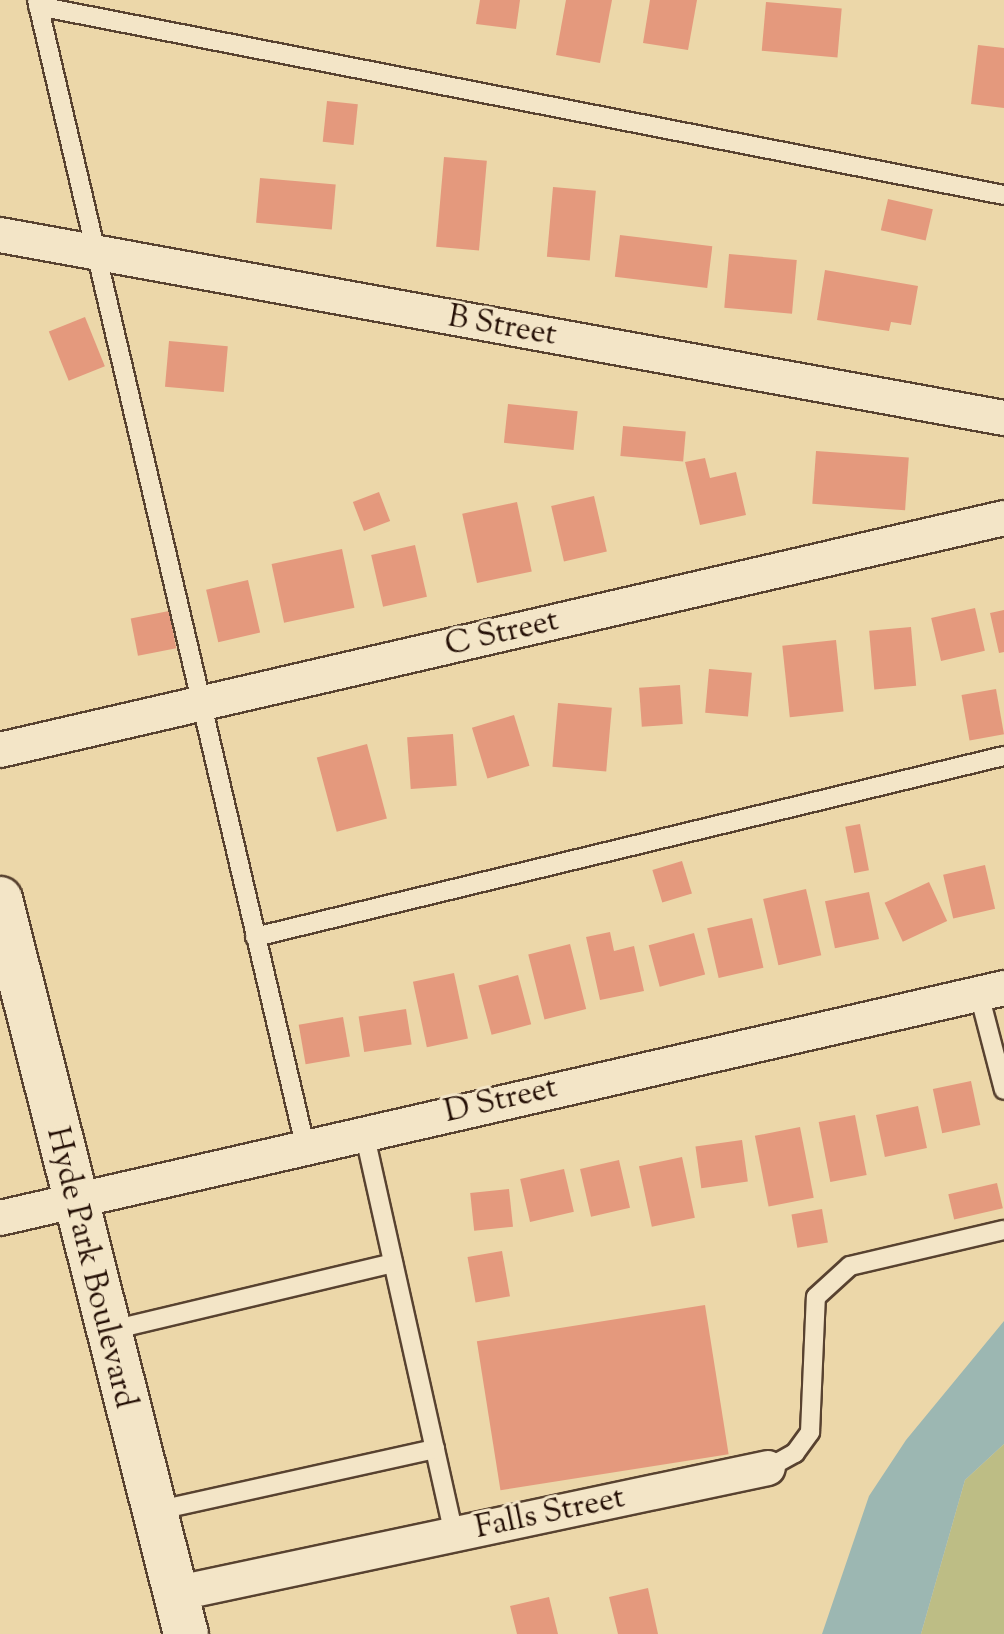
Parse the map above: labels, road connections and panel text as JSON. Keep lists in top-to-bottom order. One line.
{"streets":{"main road":["Hyde Park Boulevard"],"street":["B Street","C Street","D Street","Falls Street"]},"crossings":[["D Street","Hyde Park Boulevard"],["Hyde Park Boulevard","Falls Street"]]}
